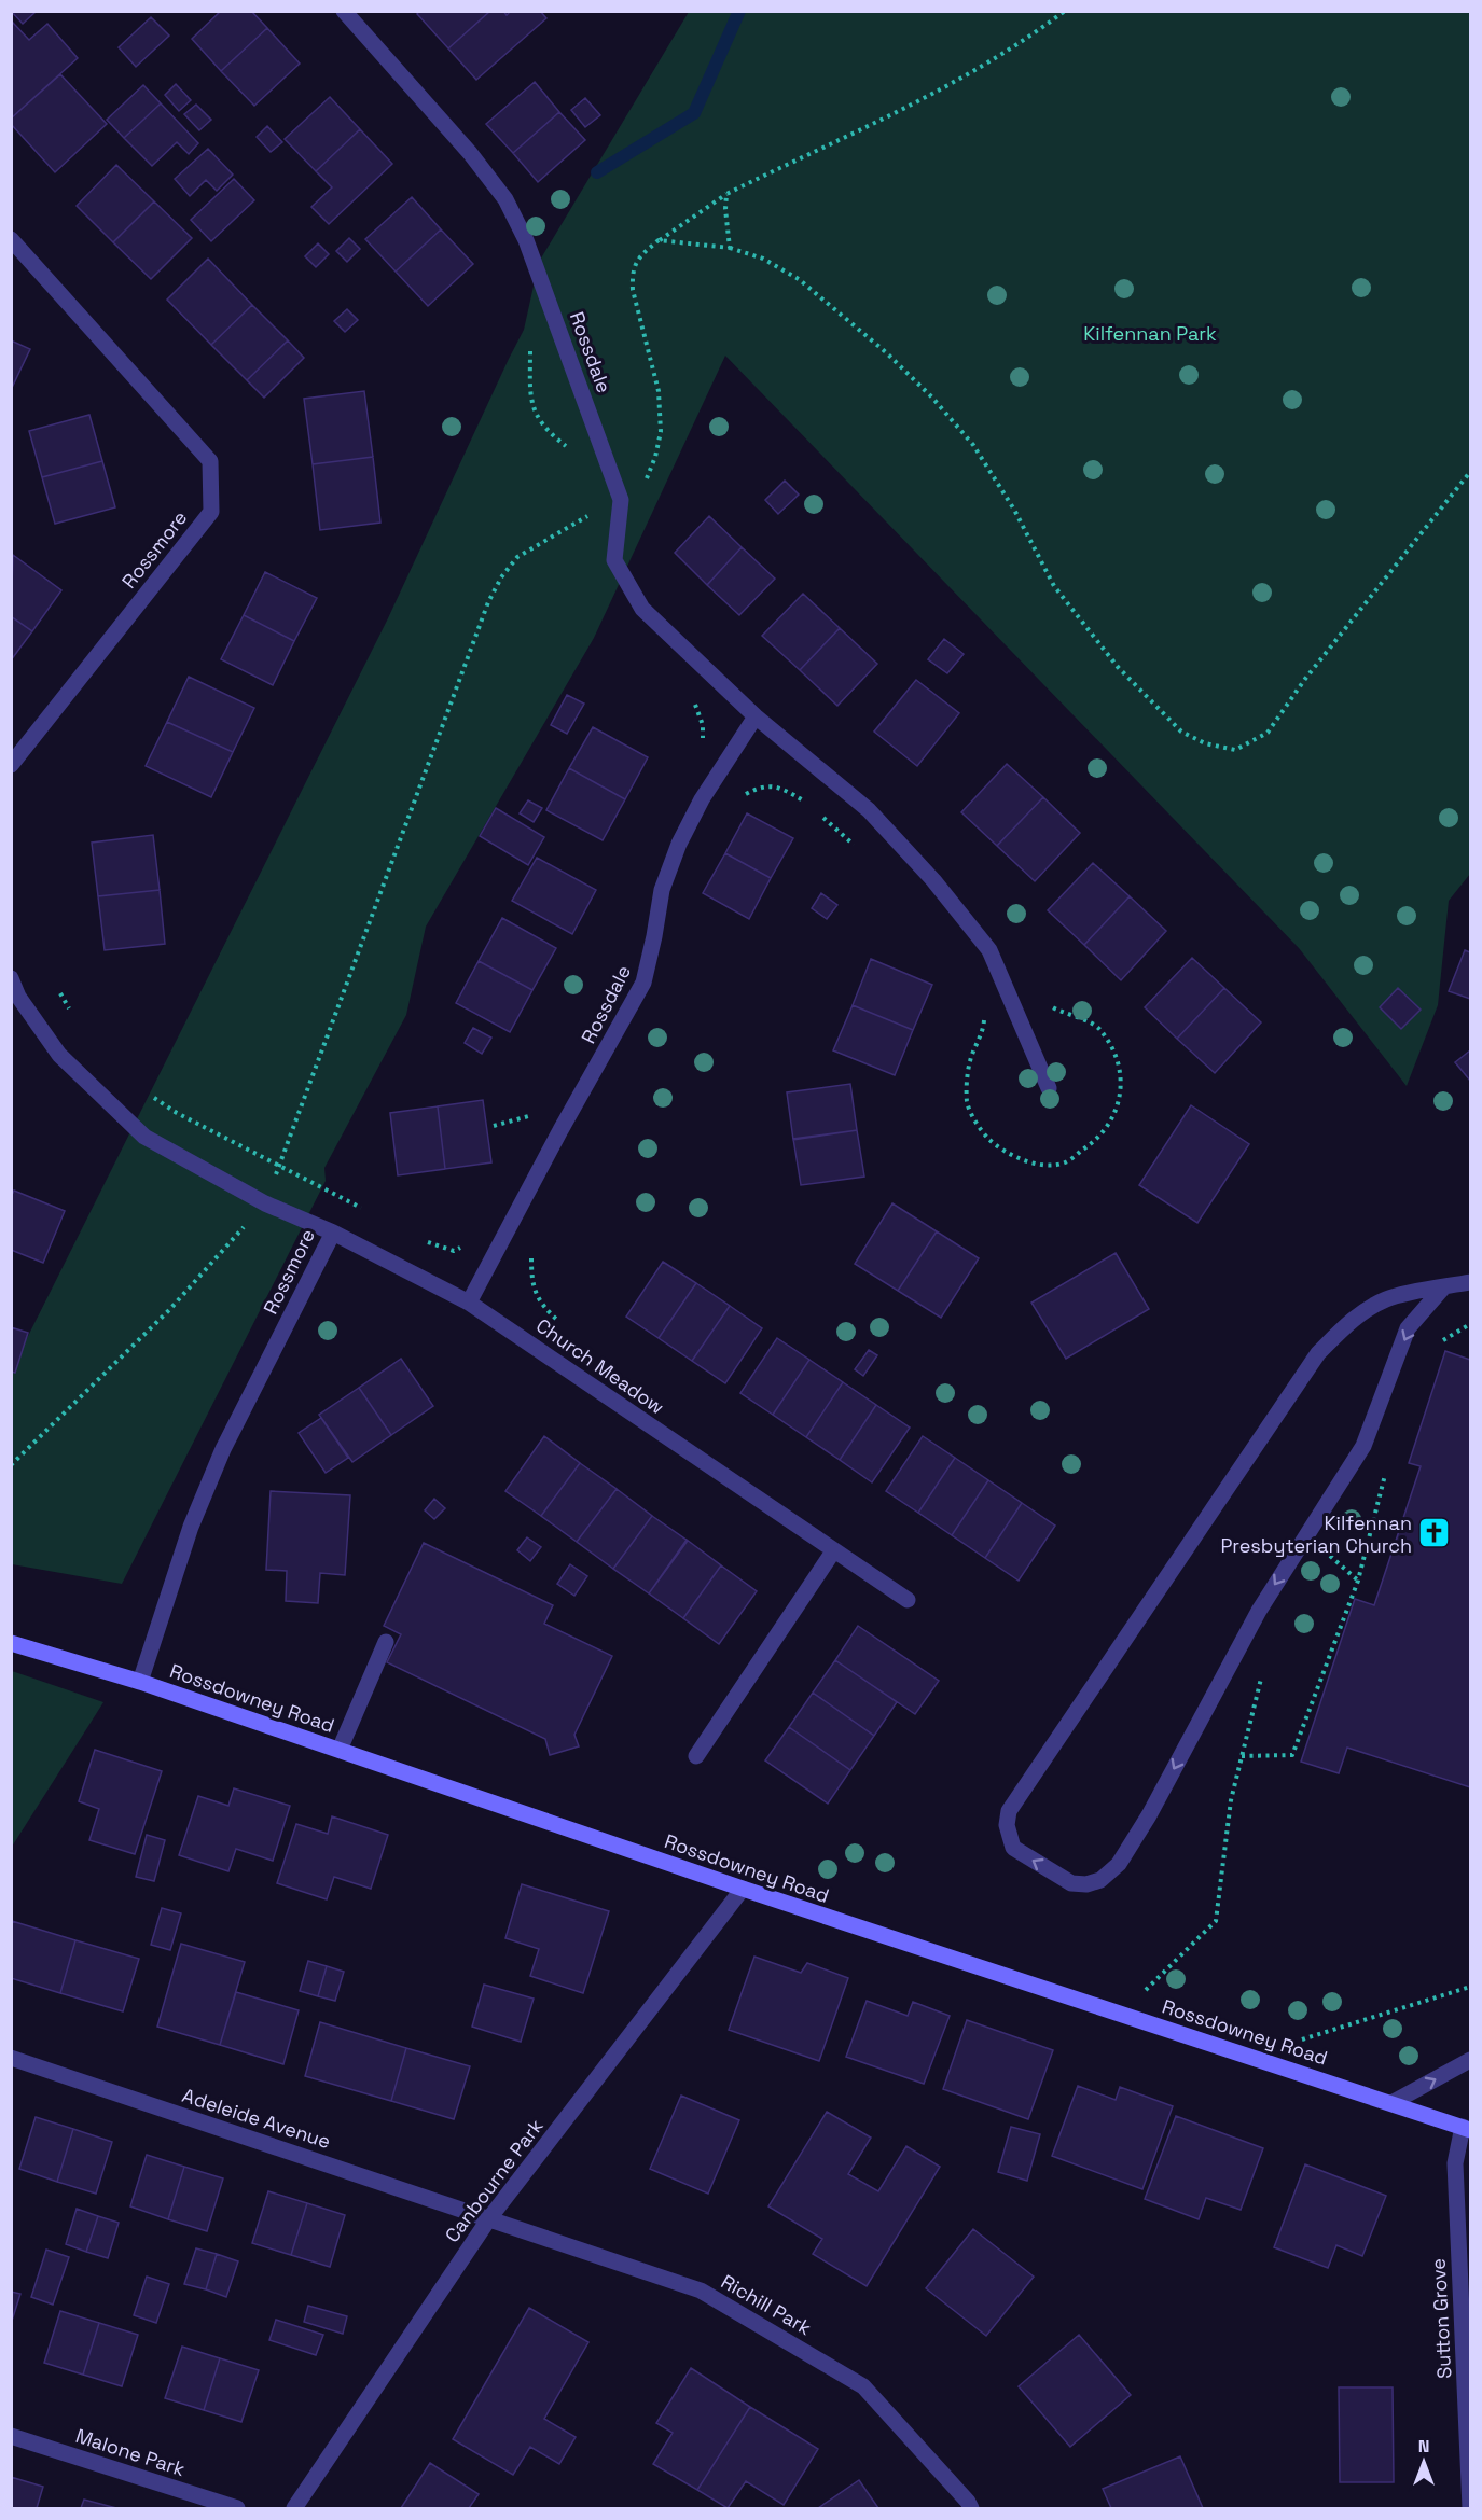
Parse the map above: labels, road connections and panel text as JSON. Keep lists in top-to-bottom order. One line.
{"streets":{"main road":["Rossdowney Road"],"street":["Rossdale","Rossmore","Church Meadow","Adeleide Avenue","Canbourne Park","Richill Park","Sutton Grove","Malone Park"]},"crossings":[["Rossdale","Church Meadow"],["Rossmore","Church Meadow"],["Rossmore","Rossdowney Road"],["Rossdowney Road","Canbourne Park"],["Rossdowney Road","Sutton Grove"],["Adeleide Avenue","Canbourne Park"],["Adeleide Avenue","Richill Park"],["Canbourne Park","Richill Park"]],"parks":["Kilfennan Park"],"places":{"church":["Kilfennan Presbyterian Church"]},"north":"top"}
